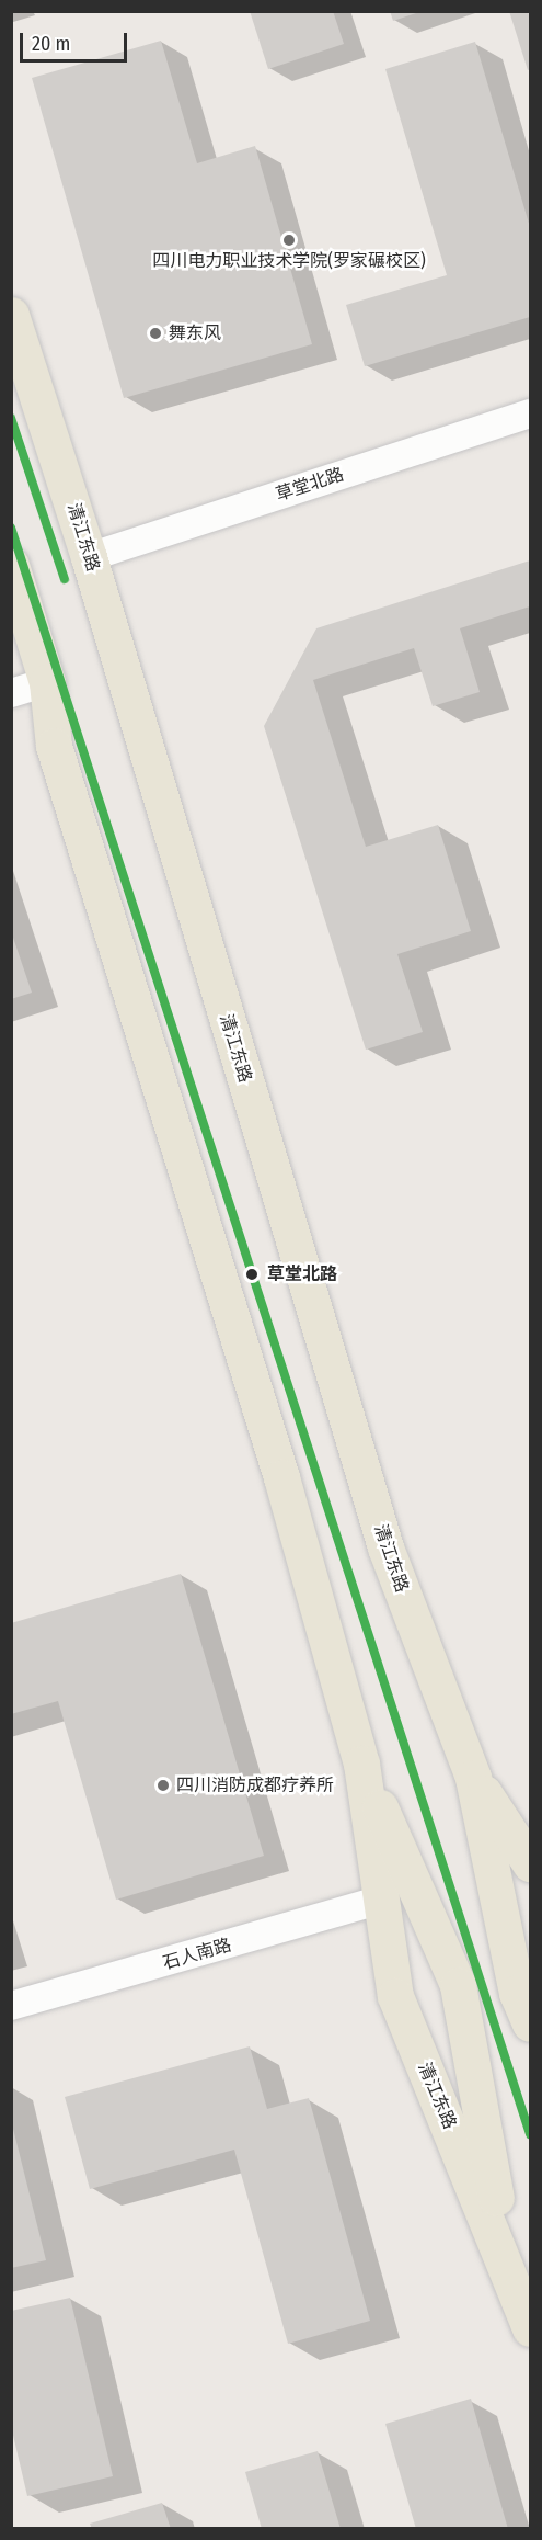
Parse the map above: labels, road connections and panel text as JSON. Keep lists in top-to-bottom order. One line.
{"streets":{"main road":["清江东路"],"street":["草堂北路","石人南路"]},"crossings":[["草堂北路","清江东路"],["清江东路","石人南路"]],"places":["四川电力职业技术学院(罗家碾校区)","舞东风","草堂北路","四川消防成都疗养所"],"scale_bar":"20 m"}
